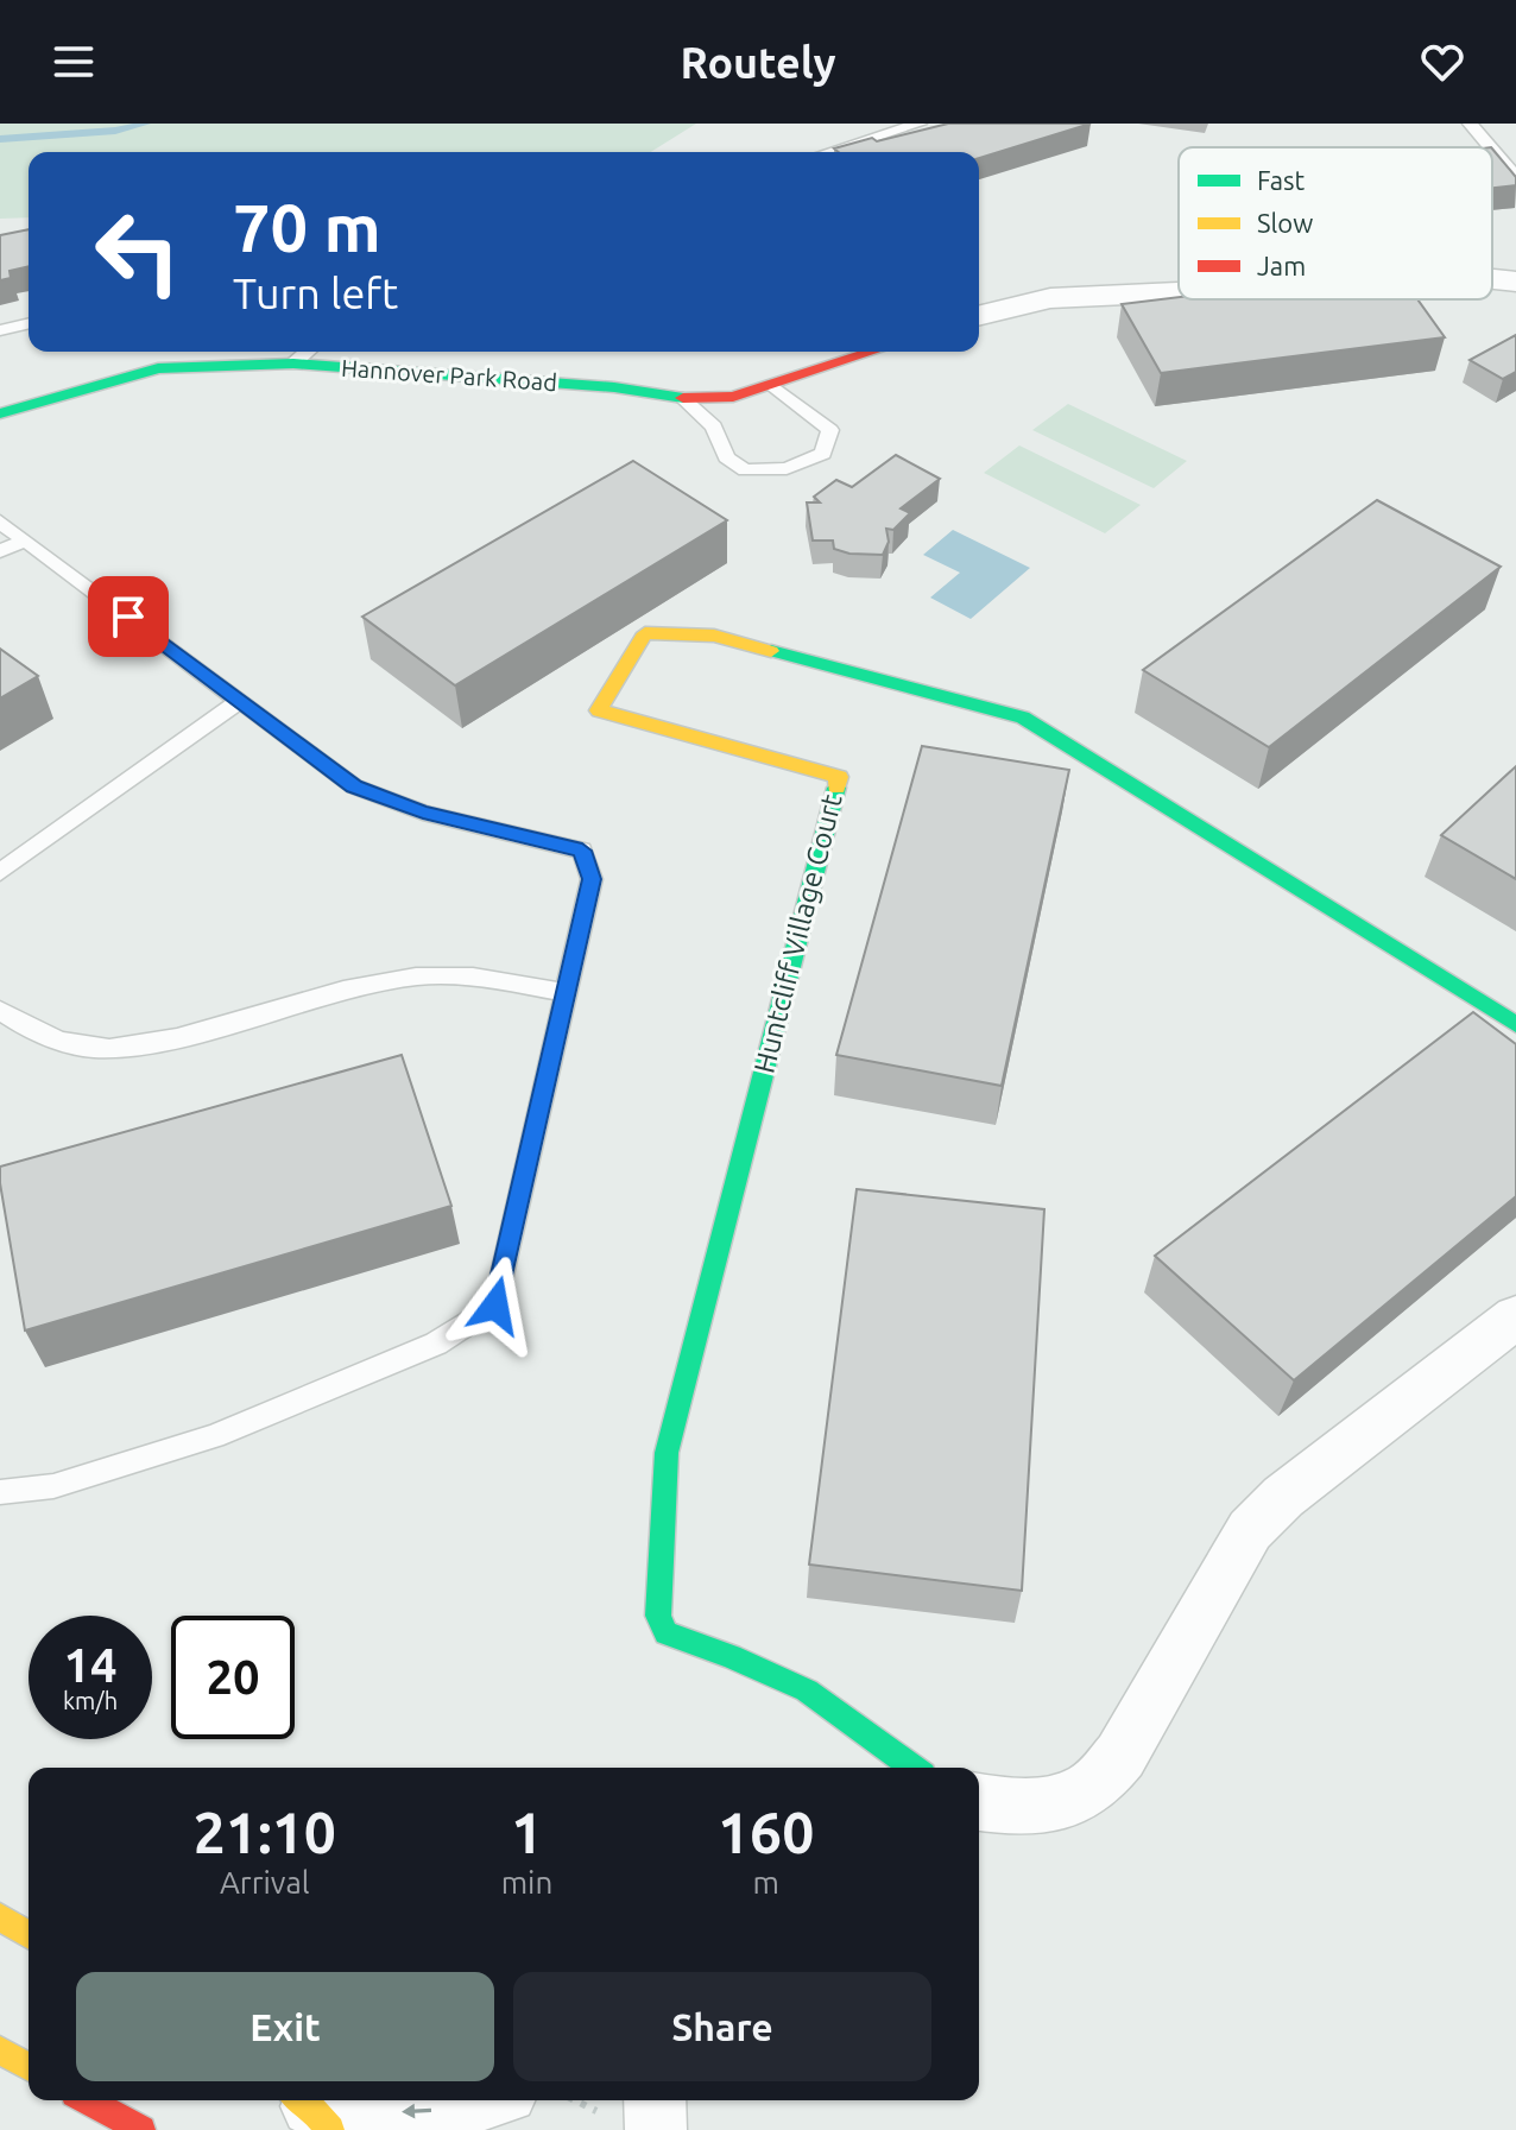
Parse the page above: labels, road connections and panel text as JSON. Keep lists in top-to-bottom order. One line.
{"streets":{"street":["Hannover Park Road","Huntcliff Village Court"]},"legend":["Fast","Slow","Jam"],"page":{"header":"Routely","turn":["70 m","Turn left"],"speed":"14 km/h","limit":"20","eta":["21:10","Arrival","1","min","160","m"],"buttons":["Exit","Share"]}}
